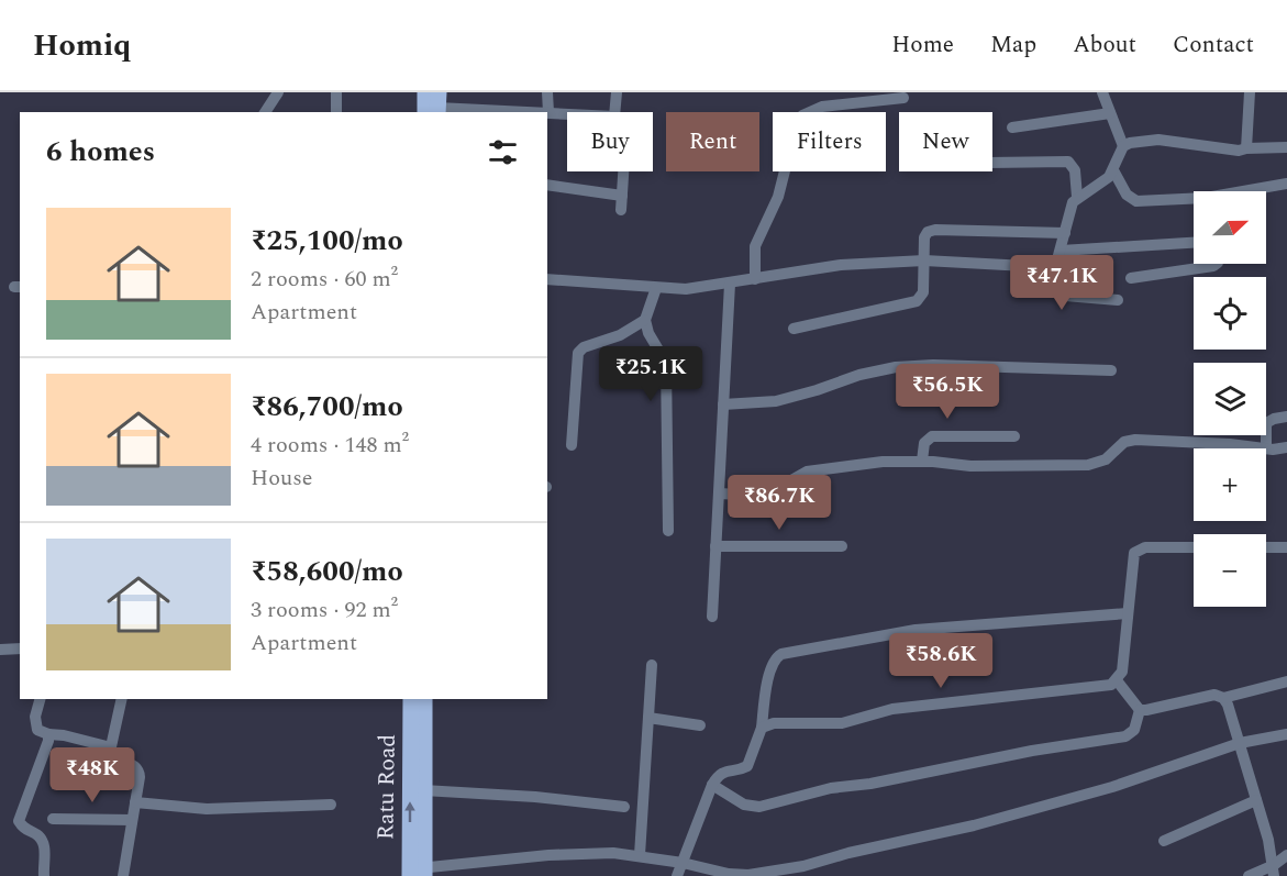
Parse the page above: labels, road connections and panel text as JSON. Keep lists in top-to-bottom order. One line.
{"streets":{"main road":["Ratu Road"]},"north":"right","page":{"header":"Homiq","nav":["Home","Map","About","Contact"],"chip":["Buy","Rent","Filters","New"],"heading":"6 homes","map_buttons":["+","−"],"list":[{"name":"₹25,100/mo","note":"2 rooms · 60 m² · Apartment"},{"name":"₹86,700/mo","note":"4 rooms · 148 m² · House"},{"name":"₹58,600/mo","note":"3 rooms · 92 m² · Apartment"}],"price":["₹47.1K","₹25.1K","₹56.5K","₹86.7K","₹58.6K","₹48K"]}}
